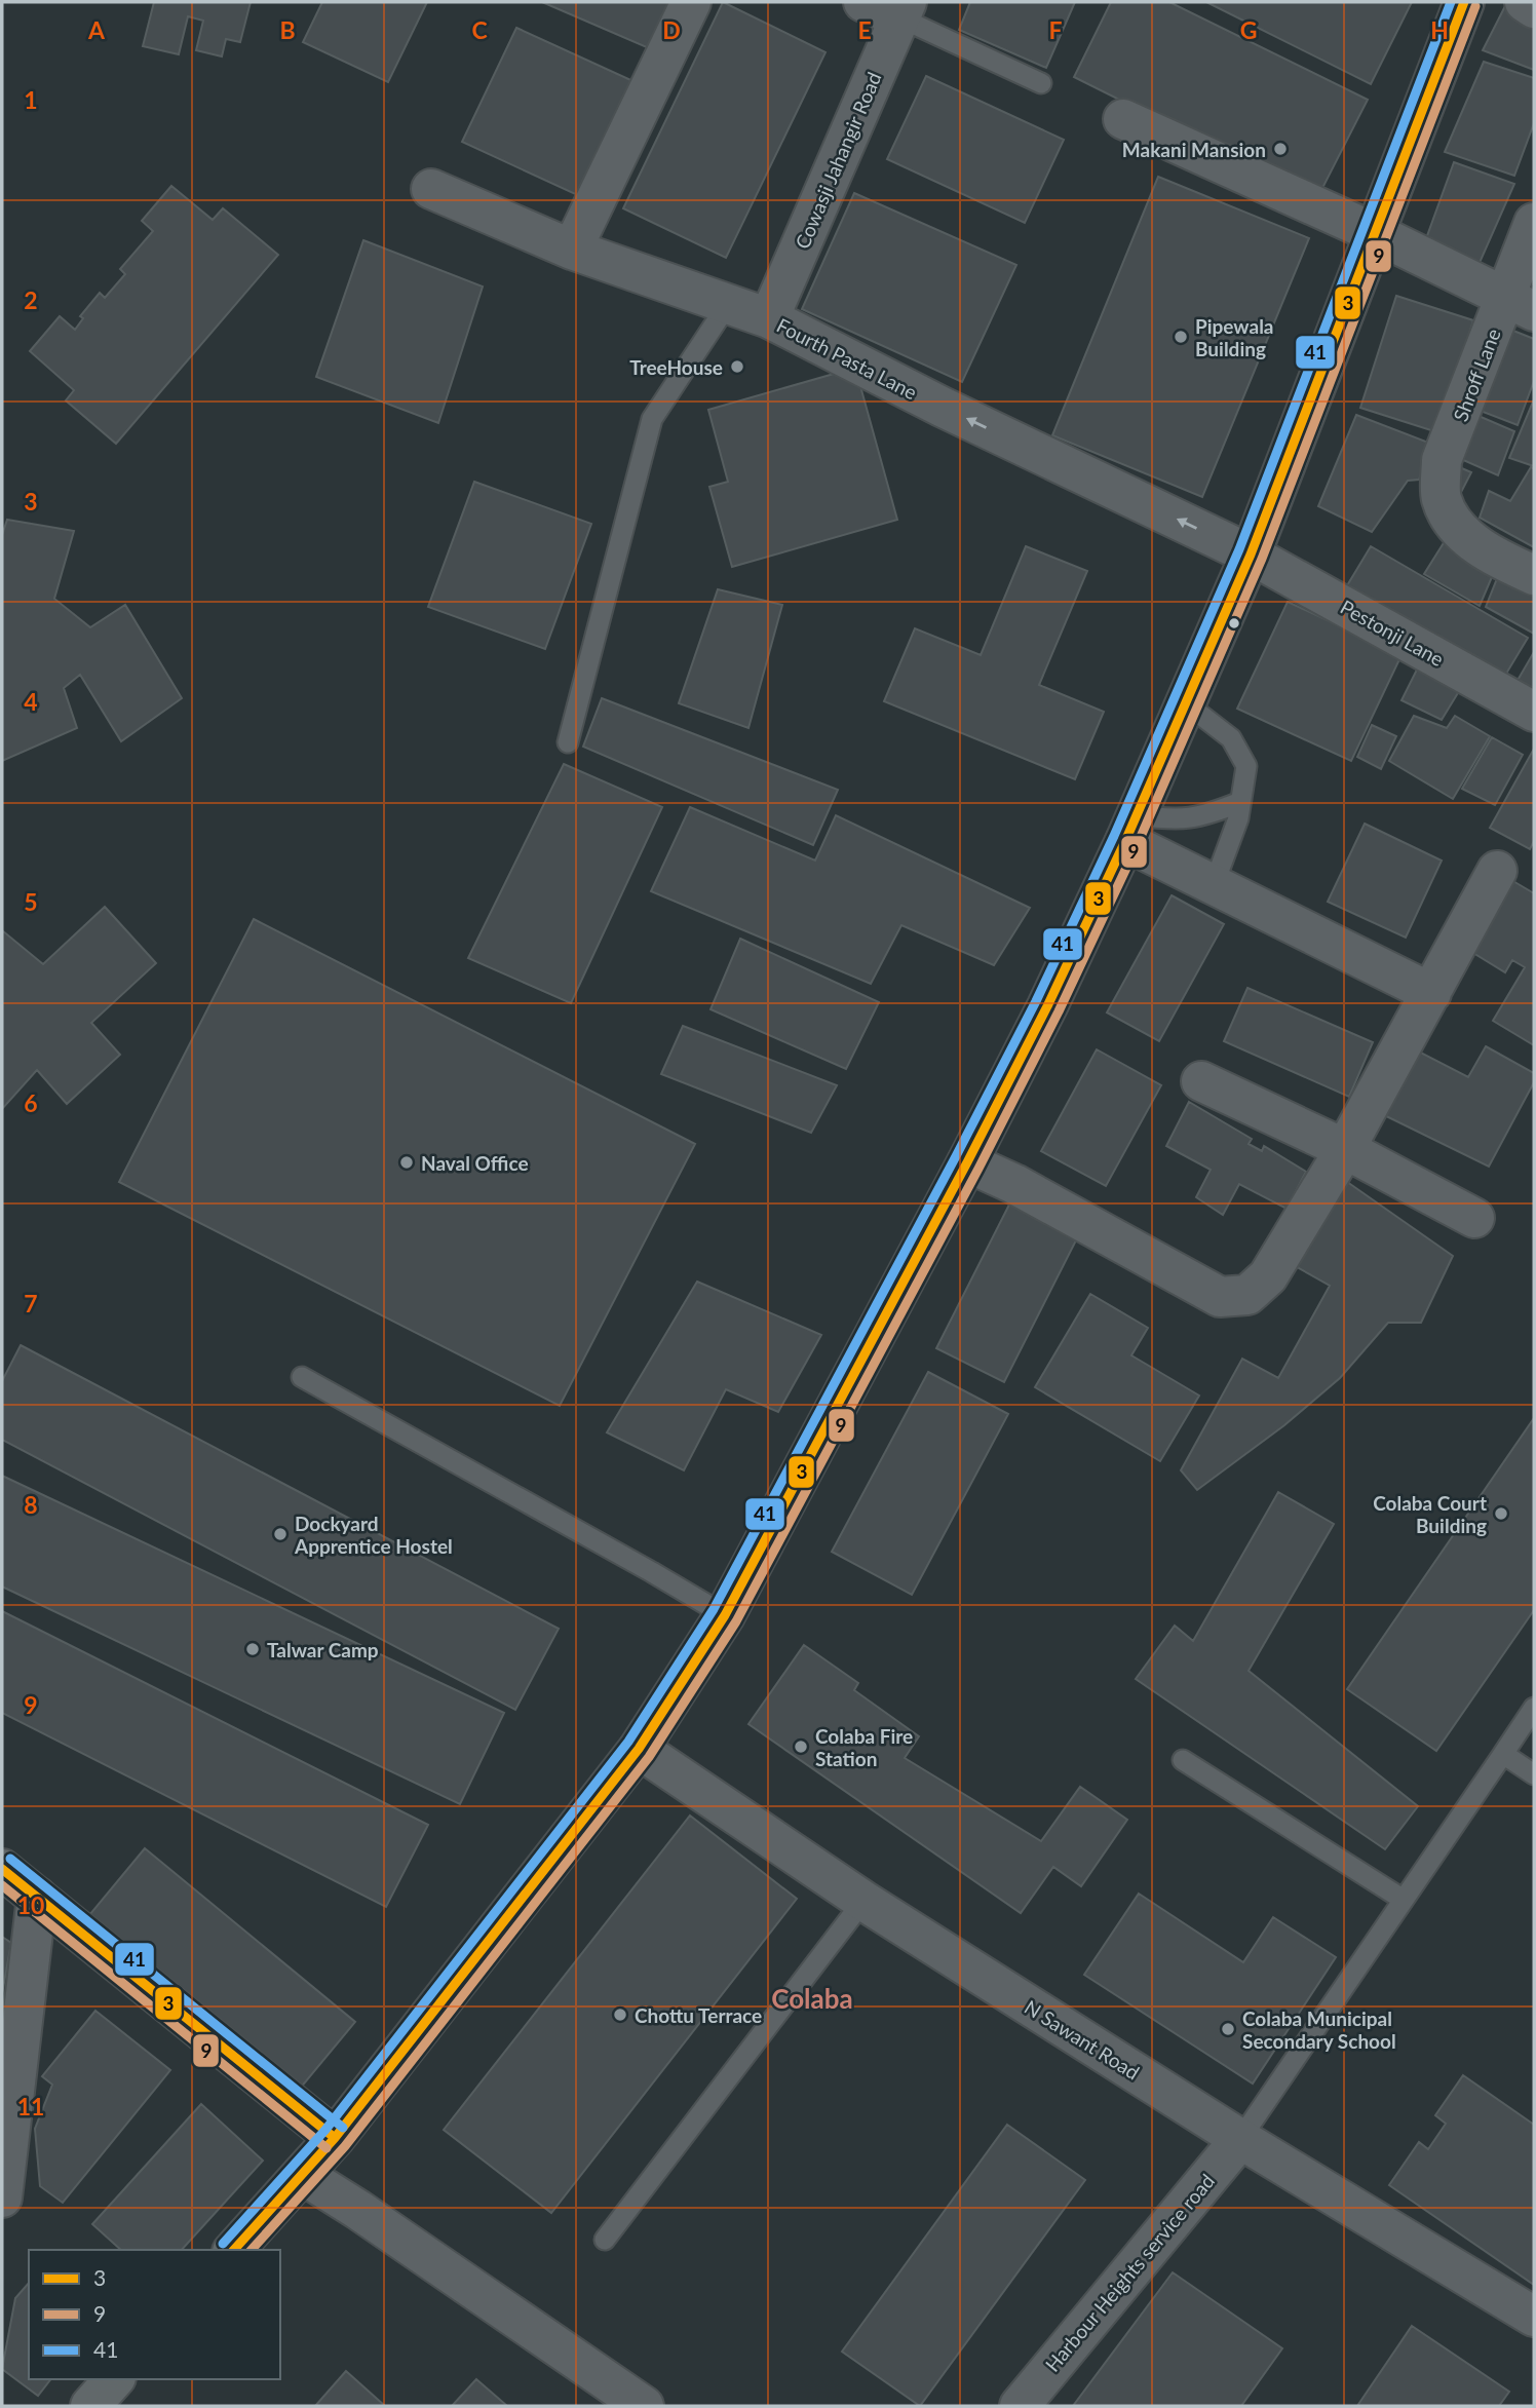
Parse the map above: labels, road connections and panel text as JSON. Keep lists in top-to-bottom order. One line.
{"streets":{"street":["Cowasji Jahangir Road","Fourth Pasta Lane","Shroff Lane","Pestonji Lane","N Sawant Road","Harbour Heights service road"]},"crossings":[["Cowasji Jahangir Road","Fourth Pasta Lane"],["Fourth Pasta Lane","Pestonji Lane"],["N Sawant Road","Harbour Heights service road"]],"districts":["Colaba"],"places":["Makani Mansion","Pipewala Building","TreeHouse","Naval Office","Colaba Court Building","Dockyard Apprentice Hostel","Talwar Camp","Colaba Fire Station","Chottu Terrace","Colaba Municipal Secondary School"],"lines":["transit line 3","transit line 41","transit line 9"],"legend":["3","9","41"],"grid":{"columns":["A","B","C","D","E","F","G","H"],"rows":["1","2","3","4","5","6","7","8","9","10","11"]}}
